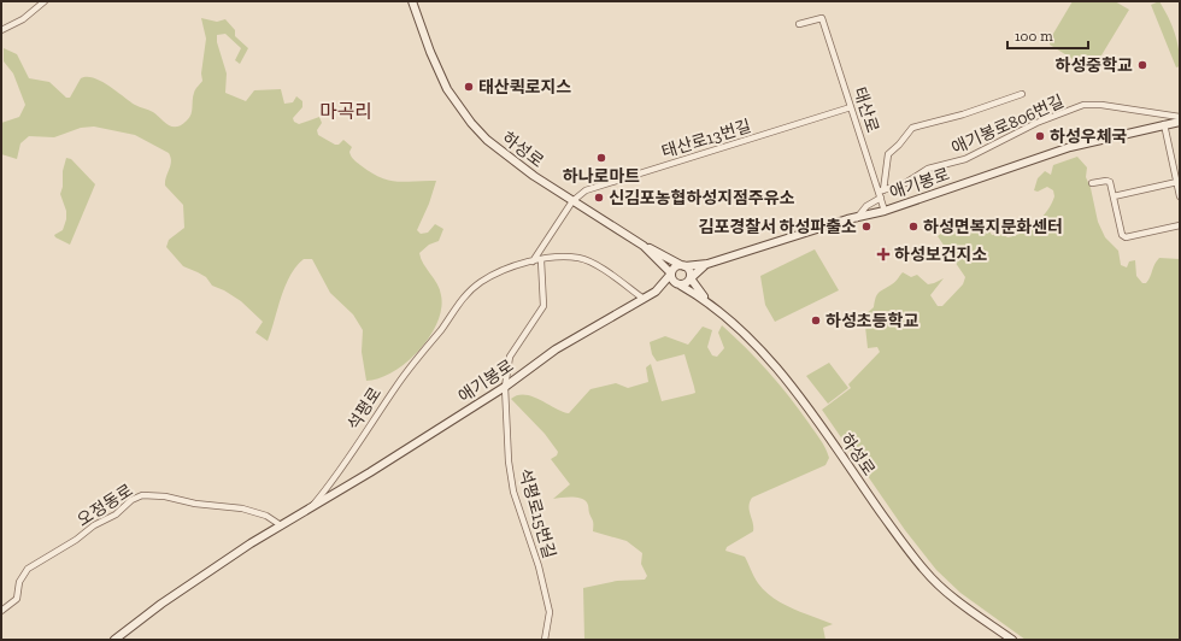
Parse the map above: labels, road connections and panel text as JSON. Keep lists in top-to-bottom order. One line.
{"streets":{"street":["태산로","애기봉로806번길","태산로13번길","하성로","애기봉로","석평로","오정동로","석평로15번길"]},"crossings":[["태산로","애기봉로806번길"],["태산로","태산로13번길"],["태산로","애기봉로"],["태산로13번길","하성로"],["하성로","애기봉로"],["애기봉로","석평로"],["애기봉로","석평로15번길"],["석평로","오정동로"],["석평로","석평로15번길"]],"districts":["마곡리"],"places":{"other":["하성중학교","태산퀵로지스","하성우체국","하나로마트","신김포농협하성지점주유소","김포경찰서 하성파출소","하성면복지문화센터","하성초등학교"],"health":["하성보건지소"]},"scale_bar":"100 m"}
